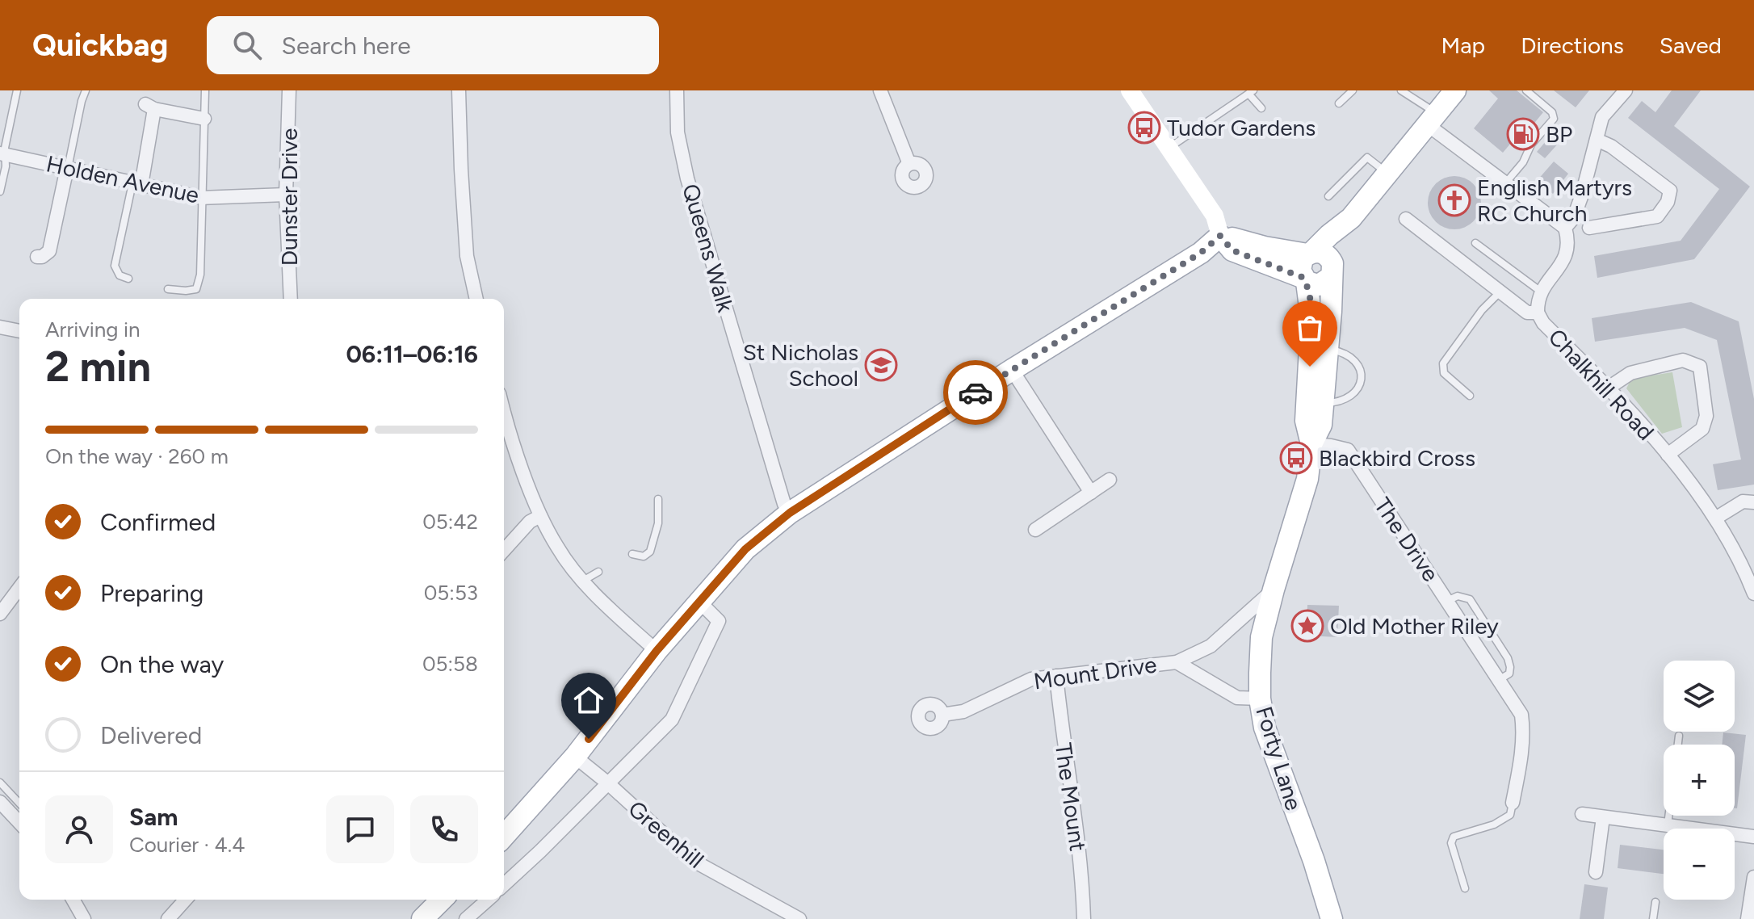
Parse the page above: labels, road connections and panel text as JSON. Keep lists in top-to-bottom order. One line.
{"streets":{"main road":["Forty Lane"],"street":["Holden Avenue","Dunster Drive","Queens Walk","Chalkhill Road","The Drive","Mount Drive","The Mount","Greenhill"]},"crossings":[["Holden Avenue","Dunster Drive"],["The Drive","Forty Lane"],["Mount Drive","Forty Lane"],["Mount Drive","The Mount"]],"places":{"bus stop":["Tudor Gardens","Blackbird Cross"],"fuel station":["BP"],"church":["English Martyrs RC Church"],"school or university":["St Nicholas School"],"place":["Old Mother Riley"]},"page":{"header":"Quickbag","search":"Search here","nav":["Map","Directions","Saved"],"heading":["2 min","Arriving in","06:11–06:16"],"panel":["Sam","Courier · 4.4"],"bar":"On the way · 260 m","list":[["Confirmed","05:42"],["Preparing","05:53"],["On the way","05:58"],"Delivered"],"map_buttons":["+","−"]}}
